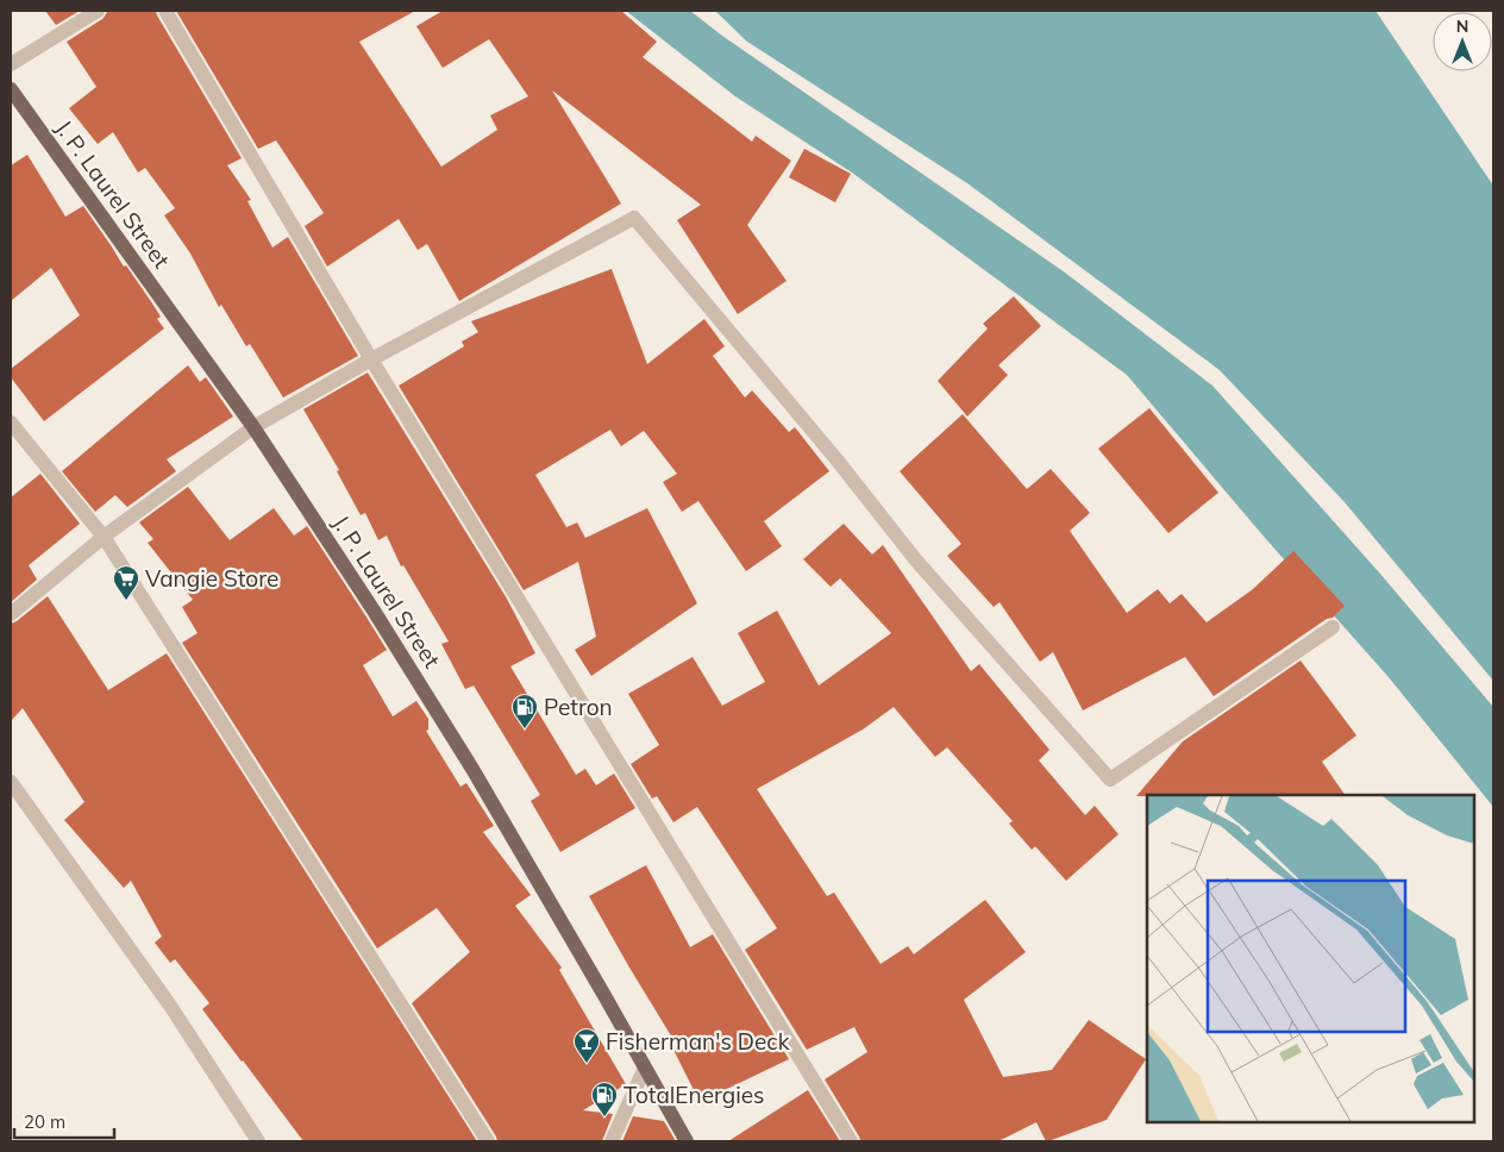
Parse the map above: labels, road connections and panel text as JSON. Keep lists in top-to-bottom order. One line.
{"streets":{"main road":["J. P. Laurel Street"]},"places":{"supermarket":["Vangie Store"],"fuel station":["Petron","TotalEnergies"],"bar":["Fisherman's Deck"]},"scale_bar":"20 m","north":"top"}
